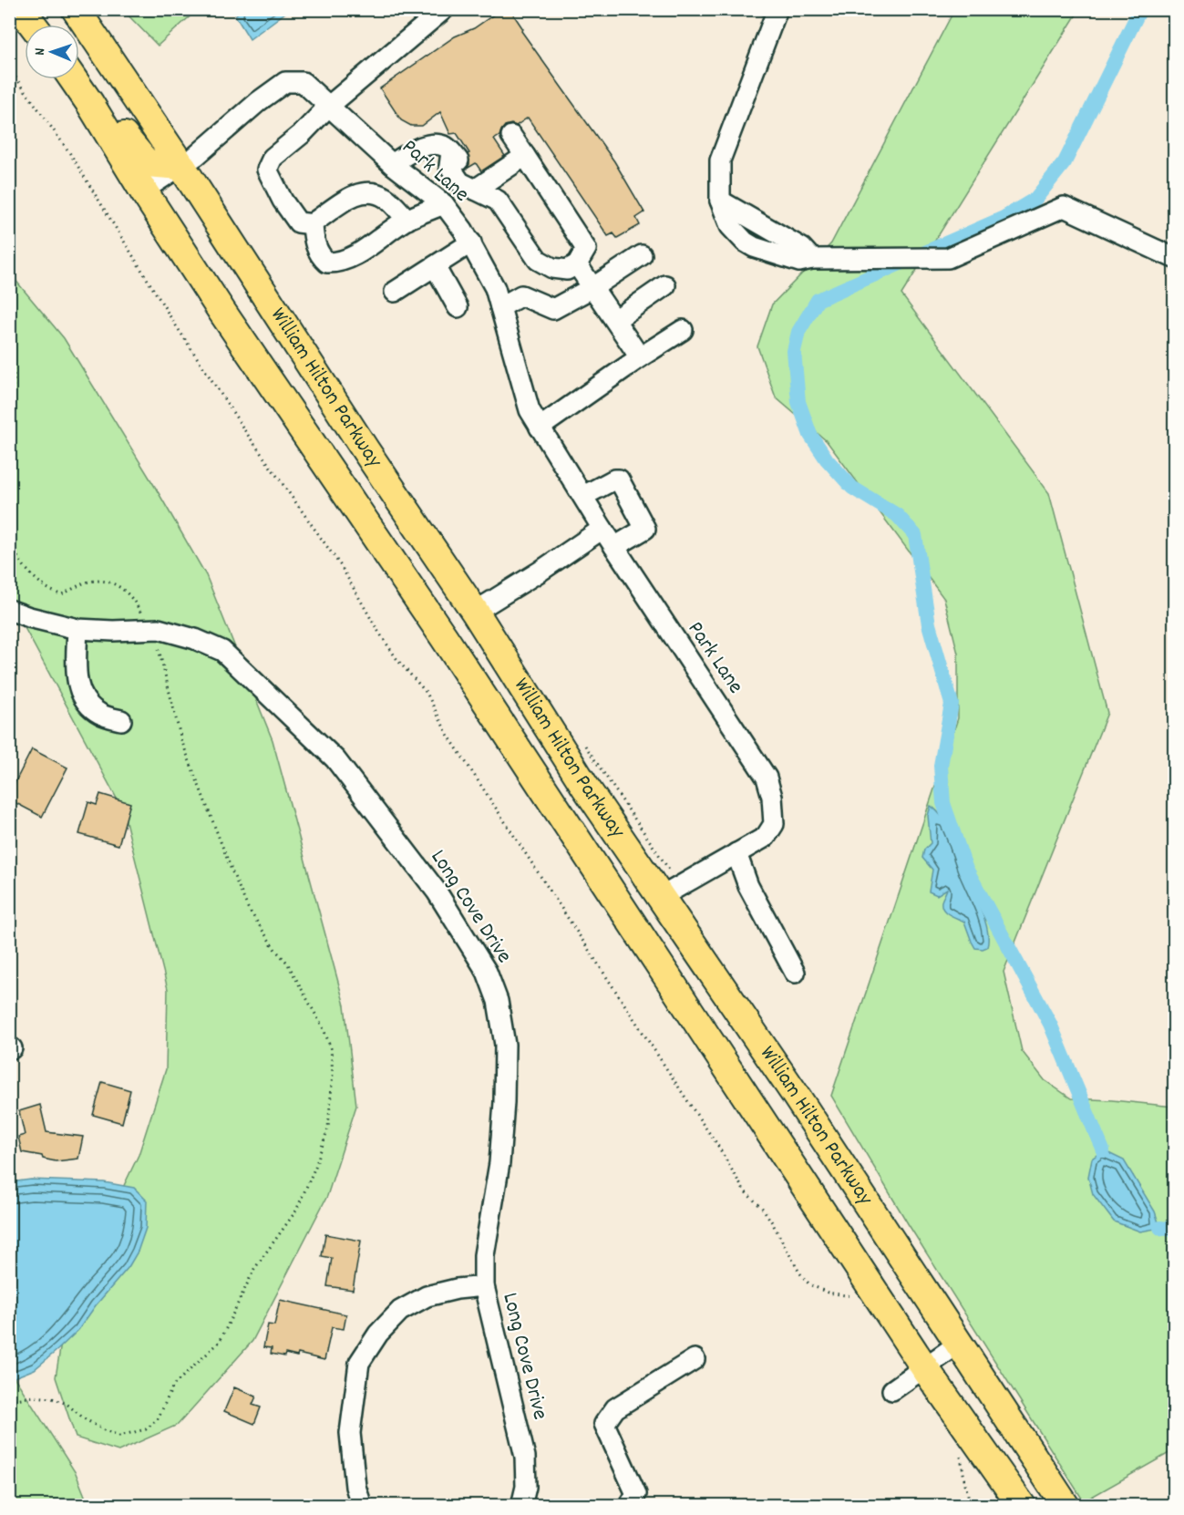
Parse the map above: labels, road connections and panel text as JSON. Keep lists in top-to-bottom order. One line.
{"streets":{"highway":["William Hilton Parkway"],"street":["Park Lane","Long Cove Drive"]},"crossings":[["Park Lane","William Hilton Parkway"]],"north":"left"}
